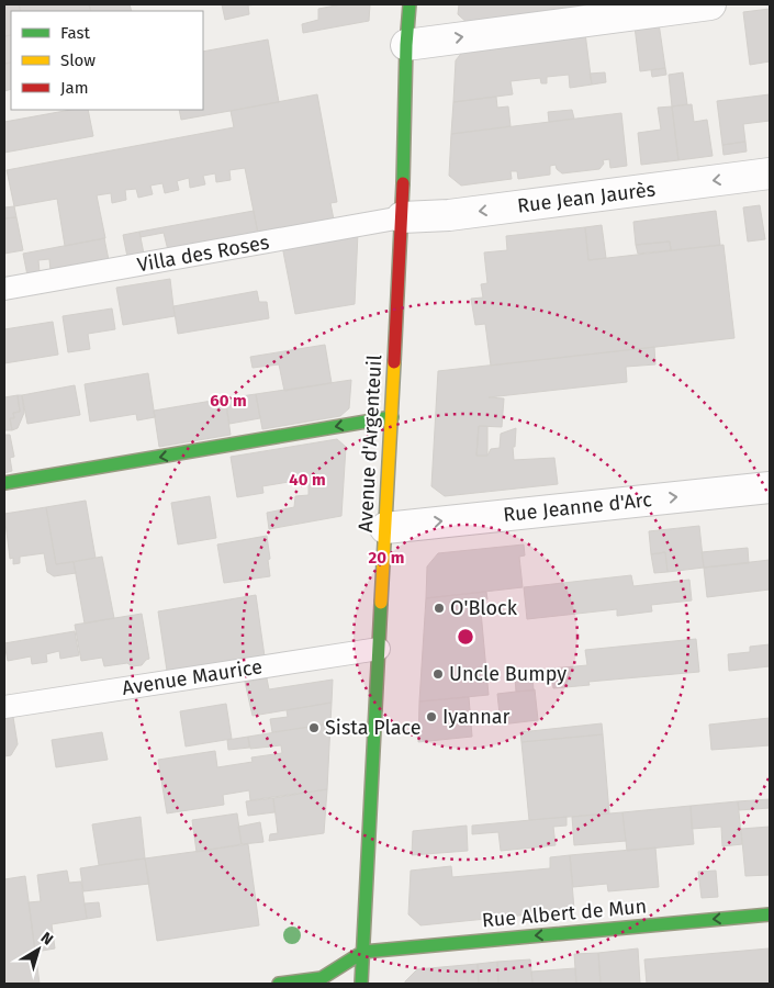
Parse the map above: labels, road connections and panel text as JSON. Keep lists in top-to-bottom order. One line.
{"streets":{"main road":["Avenue d'Argenteuil","Rue Albert de Mun"],"street":["Rue Jean Jaurès","Rue Jeanne d'Arc"],"lane":["Villa des Roses","Avenue Maurice"]},"crossings":[["Rue Jean Jaurès","Villa des Roses"],["Rue Jean Jaurès","Avenue d'Argenteuil"],["Villa des Roses","Avenue d'Argenteuil"],["Avenue d'Argenteuil","Rue Jeanne d'Arc"],["Avenue d'Argenteuil","Avenue Maurice"],["Avenue d'Argenteuil","Rue Albert de Mun"]],"one_way":["Rue Jeanne d'Arc","Rue Albert de Mun"],"places":["O'Block","Uncle Bumpy","Iyannar","Sista Place"],"legend":["Fast","Slow","Jam"],"north":"top right","rings":["60 m","40 m","20 m"]}
